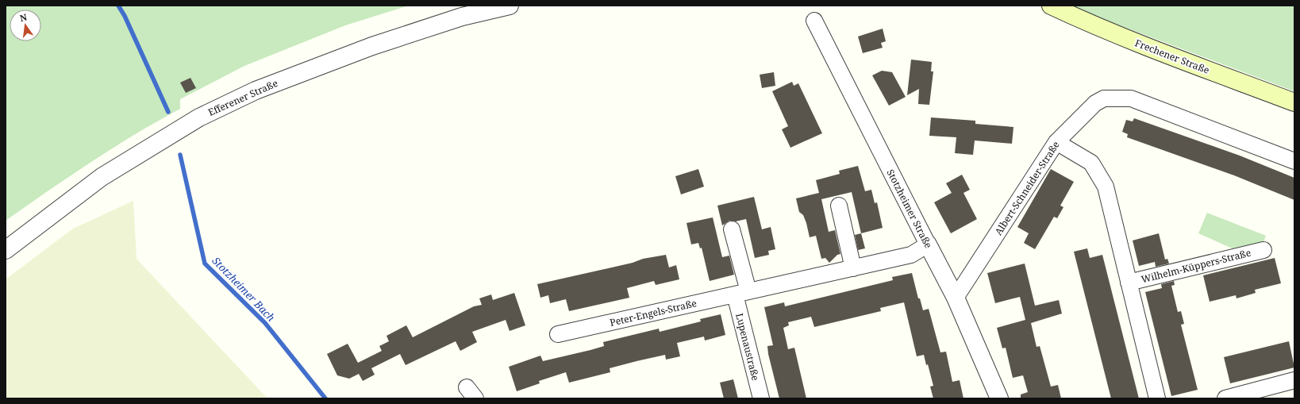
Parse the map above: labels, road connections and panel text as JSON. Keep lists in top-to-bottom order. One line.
{"streets":{"main road":["Frechener Straße"],"street":["Efferener Straße","Albert-Schneider-Straße","Stotzheimer Straße","Wilhelm-Küppers-Straße","Peter-Engels-Straße","Lupenaustraße"]},"crossings":[["Albert-Schneider-Straße","Stotzheimer Straße"],["Albert-Schneider-Straße","Wilhelm-Küppers-Straße"],["Stotzheimer Straße","Peter-Engels-Straße"],["Peter-Engels-Straße","Lupenaustraße"]],"water":["Stotzheimer Bach"],"north":"top"}
